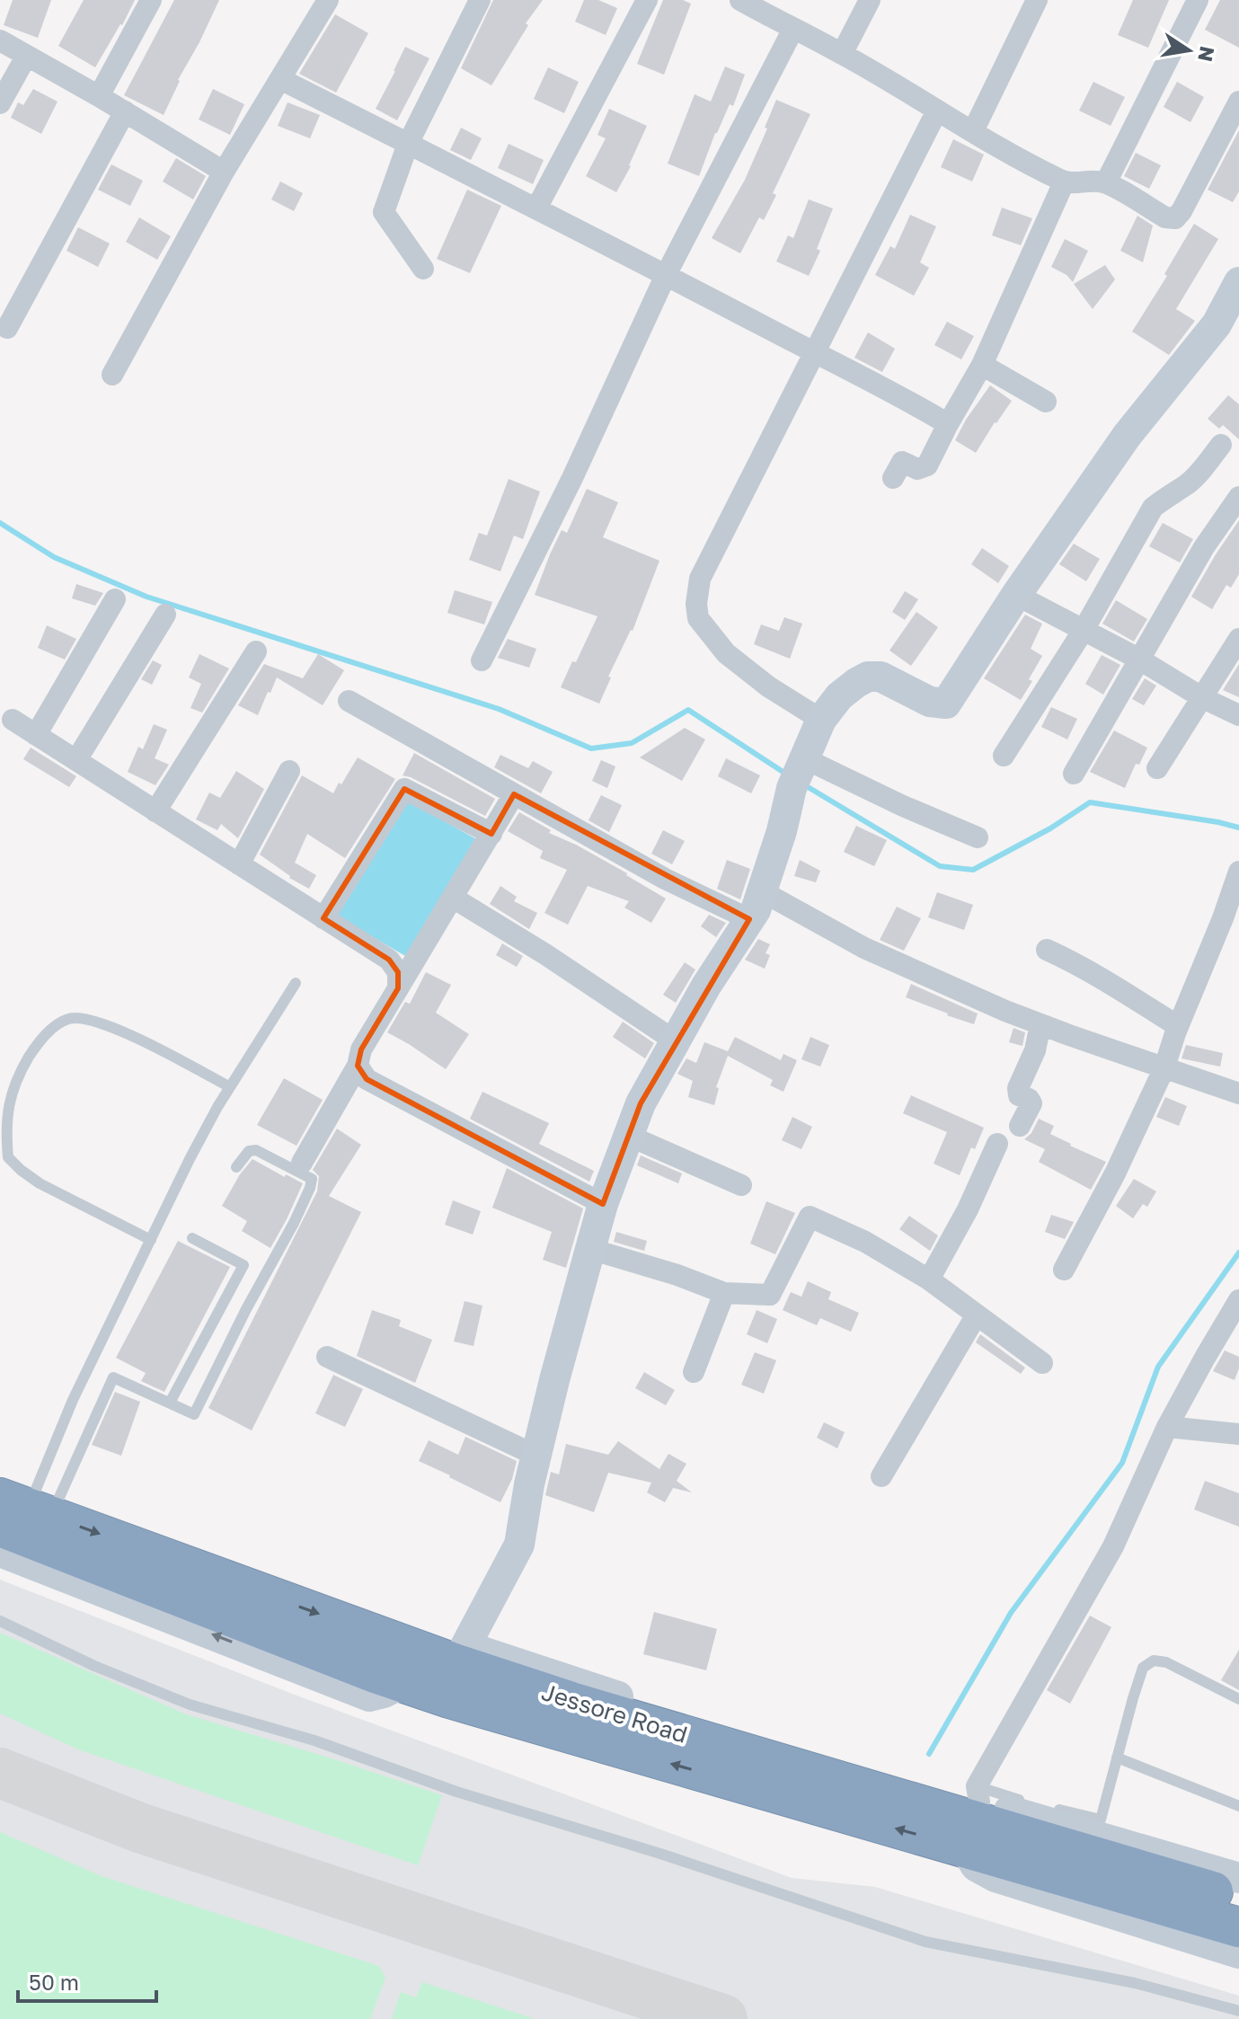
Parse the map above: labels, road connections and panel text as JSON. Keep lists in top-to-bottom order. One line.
{"streets":{"highway":["Jessore Road"]},"scale_bar":"50 m","north":"right"}
